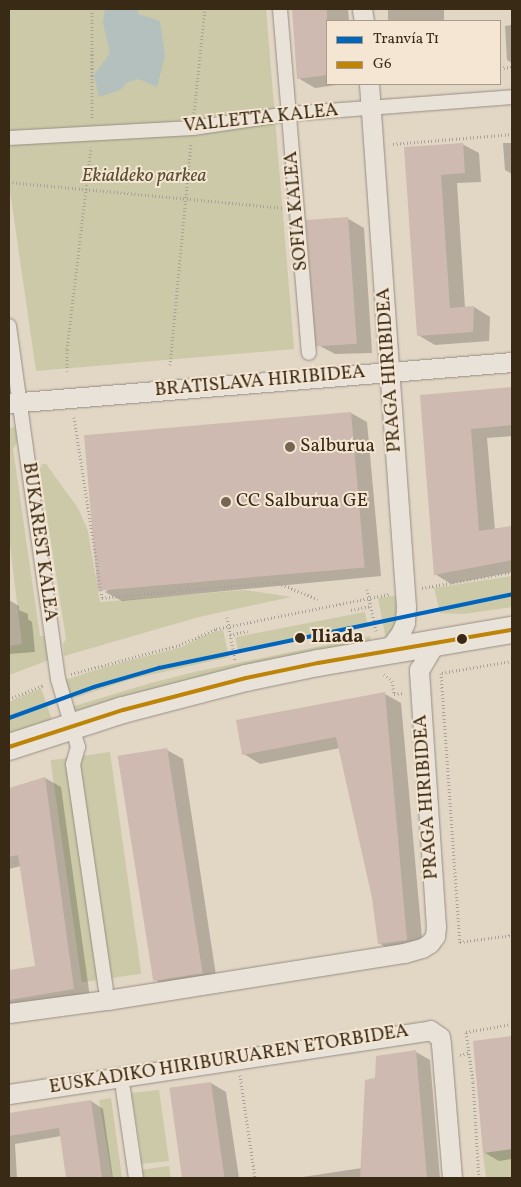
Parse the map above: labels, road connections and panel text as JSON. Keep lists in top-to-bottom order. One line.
{"streets":{"street":["VALLETTA KALEA","SOFIA KALEA","PRAGA HIRIBIDEA","BRATISLAVA HIRIBIDEA","BUKAREST KALEA","EUSKADIKO HIRIBURUAREN ETORBIDEA"]},"crossings":[["VALLETTA KALEA","SOFIA KALEA"],["VALLETTA KALEA","PRAGA HIRIBIDEA"],["PRAGA HIRIBIDEA","BRATISLAVA HIRIBIDEA"],["BRATISLAVA HIRIBIDEA","BUKAREST KALEA"]],"parks":["Ekialdeko parkea"],"places":["Salburua","CC Salburua GE","Iliada"],"lines":["tram line T1","transit line G6"],"legend":["Tranvía T1","G6"]}
